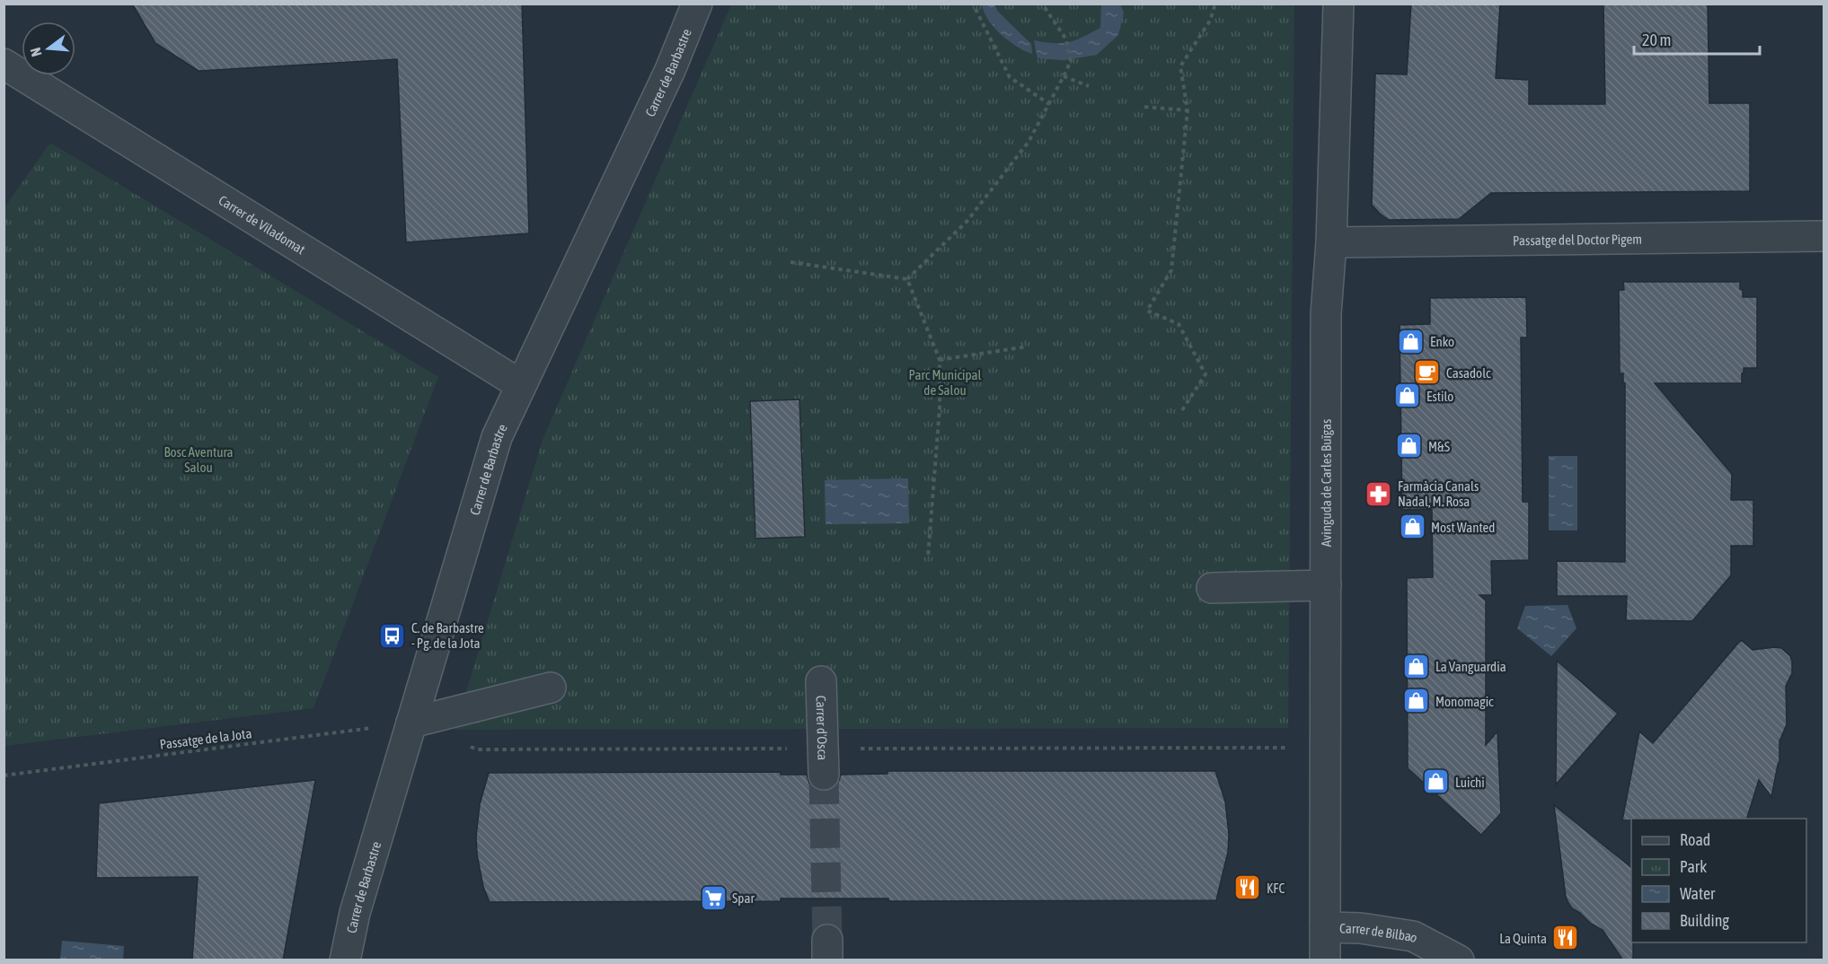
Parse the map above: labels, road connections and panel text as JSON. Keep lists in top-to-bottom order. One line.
{"streets":{"street":["Carrer de Barbastre","Carrer de Viladomat","Passatge del Doctor Pigem","Avinguda de Carles Buïgas","Carrer d'Osca","Carrer de Bilbao"],"path":["Passatge de la Jota"]},"crossings":[["Carrer de Barbastre","Carrer de Viladomat"],["Carrer de Barbastre","Passatge de la Jota"],["Passatge del Doctor Pigem","Avinguda de Carles Buïgas"],["Avinguda de Carles Buïgas","Carrer de Bilbao"]],"parks":["Parc Municipal de Salou","Bosc Aventura Salou"],"places":{"shop":["Enko","Estilo","M&S","Most Wanted","La Vanguardia","Monomagic","Luichi"],"cafe":["Casadolc"],"pharmacy":["Farmàcia Canals Nadal, M. Rosa"],"bus stop":["C. de Barbastre - Pg. de la Jota"],"restaurant":["KFC","La Quinta"],"supermarket":["Spar"]},"legend":["Road","Park","Water","Building"],"scale_bar":"20 m","north":"left"}
